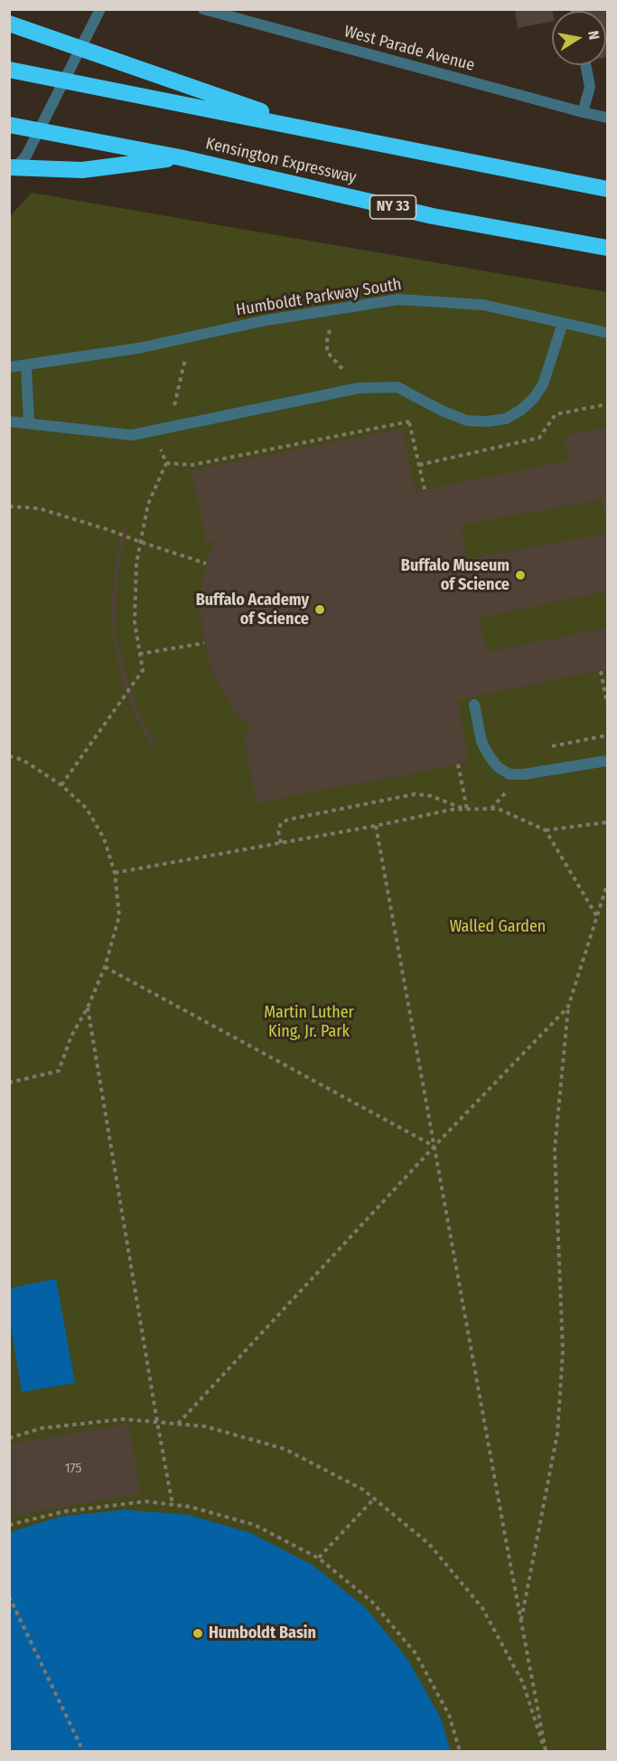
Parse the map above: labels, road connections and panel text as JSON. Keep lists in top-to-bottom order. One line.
{"streets":{"highway":["Kensington Expressway","NY 33"],"street":["West Parade Avenue","Humboldt Parkway South"]},"parks":["Walled Garden","Martin Luther King, Jr. Park"],"places":["Buffalo Museum of Science","Buffalo Academy of Science","Humboldt Basin"],"house_numbers":["175"],"north":"right"}
